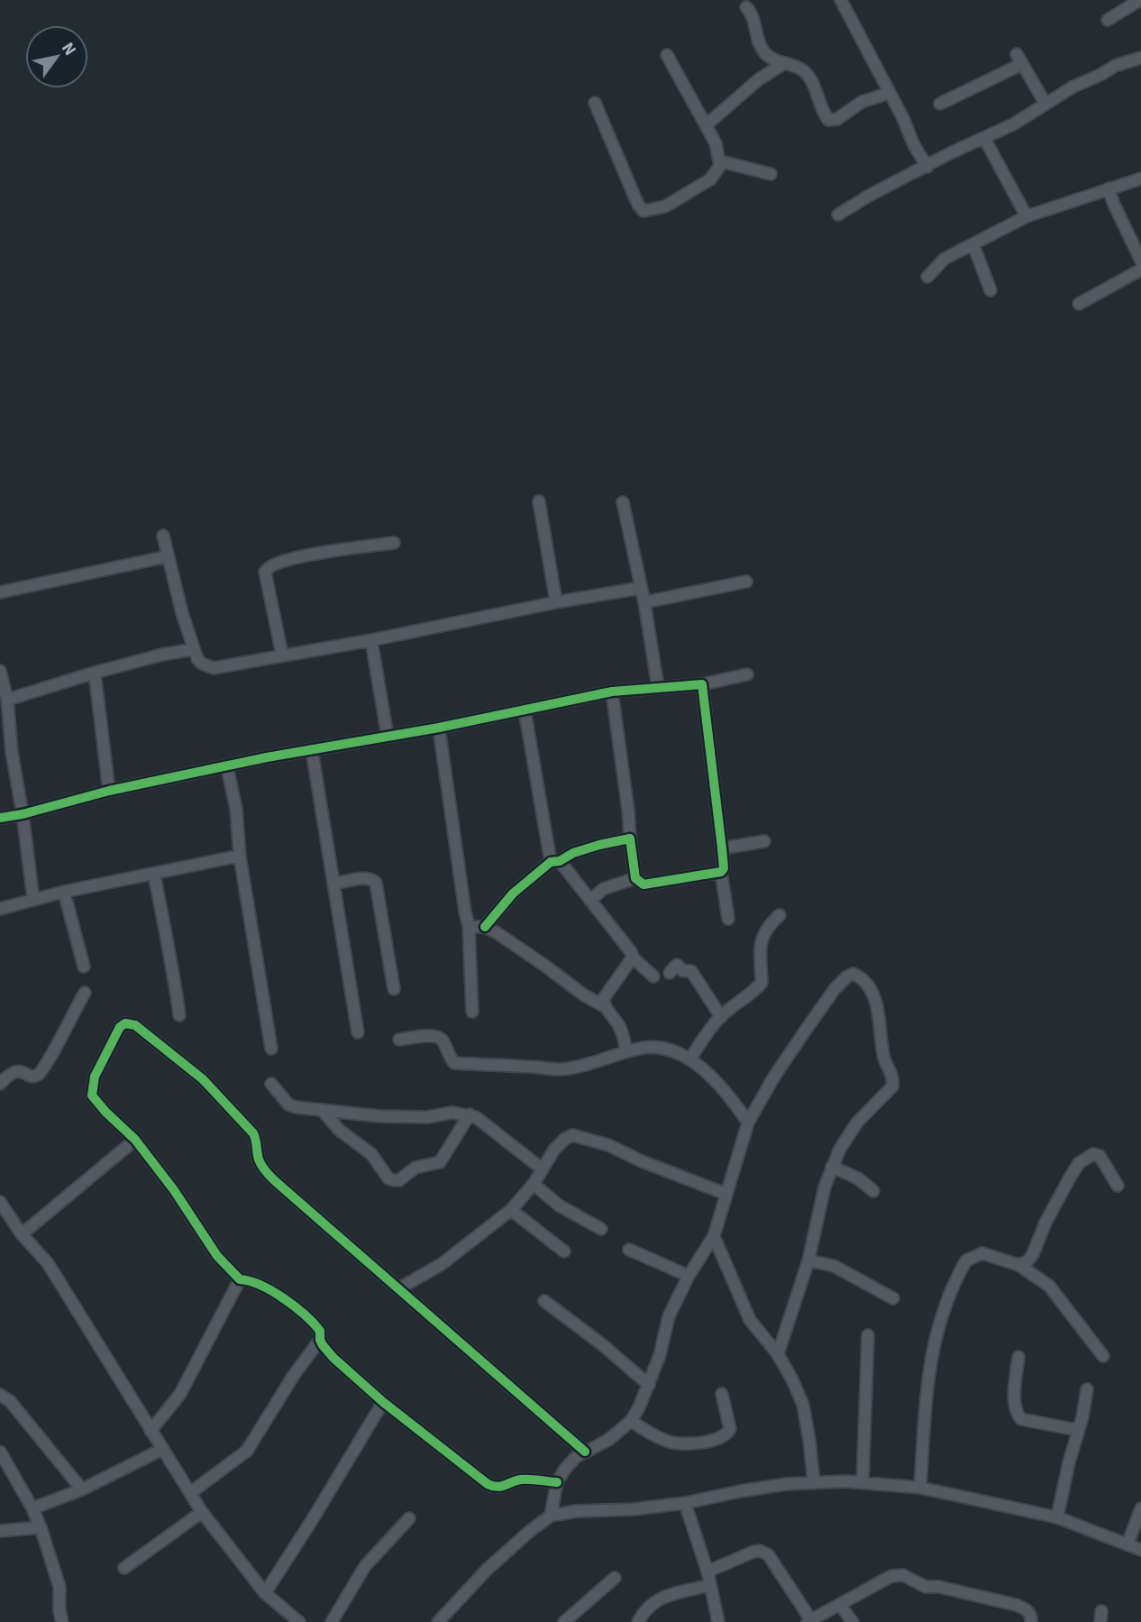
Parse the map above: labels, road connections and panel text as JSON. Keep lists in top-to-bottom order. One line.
{"north":"top right"}
